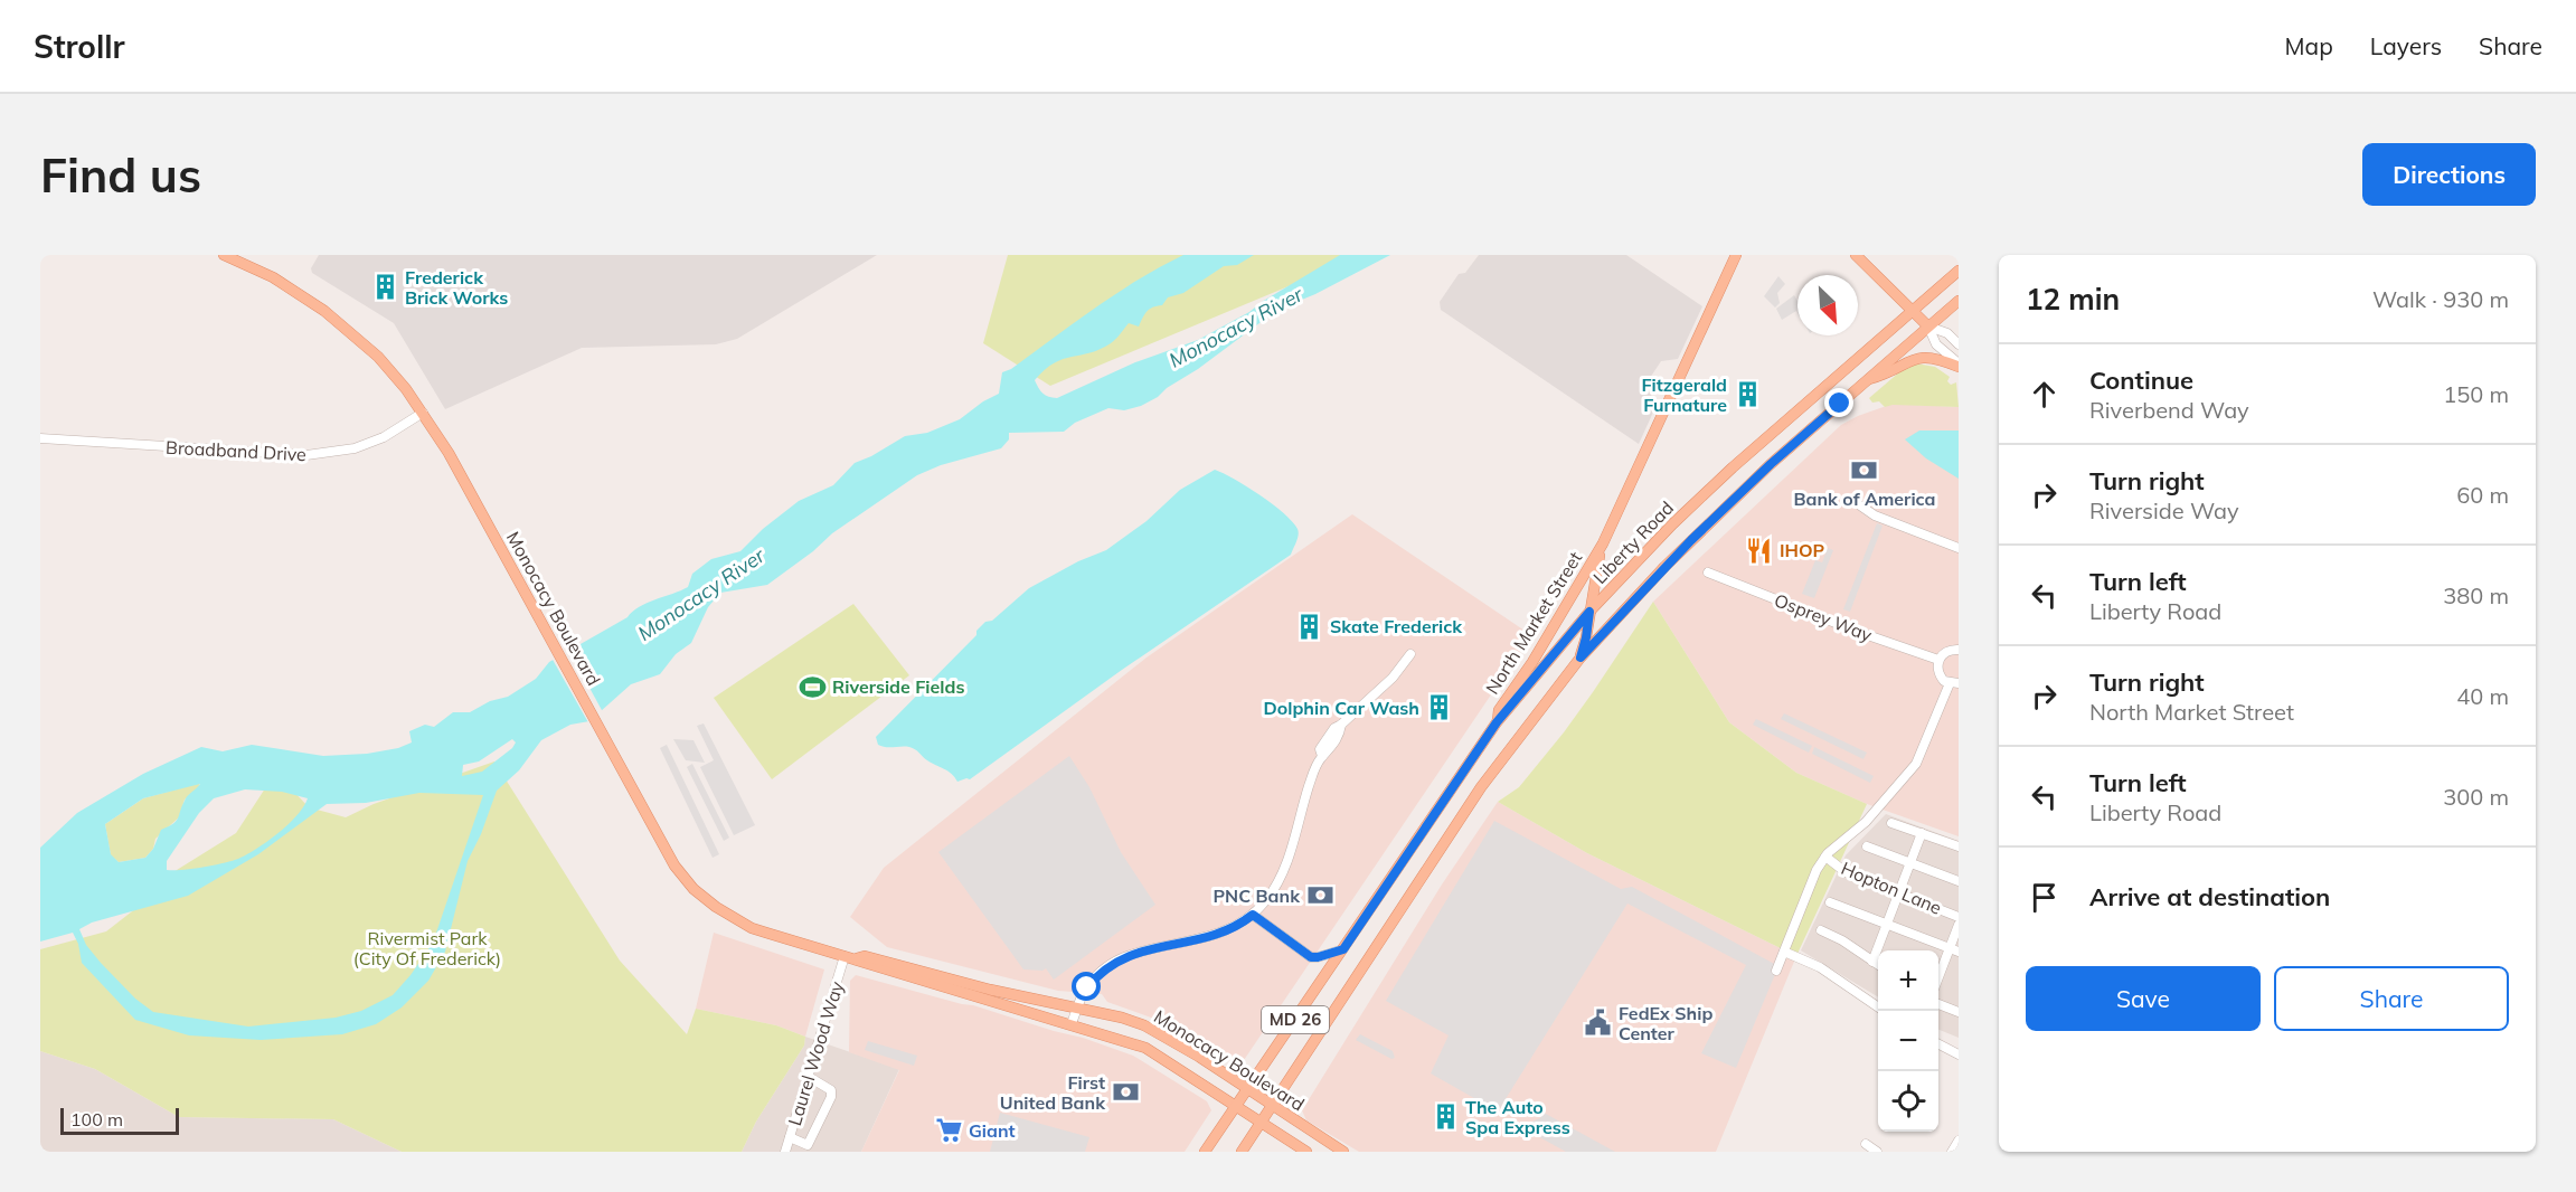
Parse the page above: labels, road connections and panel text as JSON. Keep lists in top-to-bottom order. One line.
{"streets":{"main road":["Liberty Road","Monocacy Boulevard","North Market Street","MD 26"],"street":["Broadband Drive","Osprey Way","Hopton Lane","Laurel Wood Way"]},"crossings":[["Broadband Drive","Monocacy Boulevard"],["Liberty Road","Monocacy Boulevard"],["Liberty Road","North Market Street"],["Monocacy Boulevard","MD 26"],["Monocacy Boulevard","Laurel Wood Way"],["North Market Street","MD 26"]],"water":["Monocacy River"],"parks":["Rivermist Park (City Of Frederick)"],"places":{"building":["Frederick Brick Works","Fitzgerald Furnature","Skate Frederick","Dolphin Car Wash","The Auto Spa Express"],"bank":["Bank of America","PNC Bank","First United Bank"],"restaurant":["IHOP"],"sports":["Riverside Fields"],"public building":["FedEx Ship Center"],"supermarket":["Giant"]},"scale_bar":"100 m","north":"bottom right","page":{"header":"Strollr","nav":["Map","Layers","Share"],"buttons":["Directions",["Save","Share"]],"title":"Find us","heading":["12 min","Walk · 930 m"],"list":[["Continue","Riverbend Way","150 m"],["Turn right","Riverside Way","60 m"],["Turn left","Liberty Road","380 m"],["Turn right","North Market Street","40 m"],["Turn left","Liberty Road","300 m"],"Arrive at destination"],"map_buttons":["+","−"],"scale":"100 m"}}
